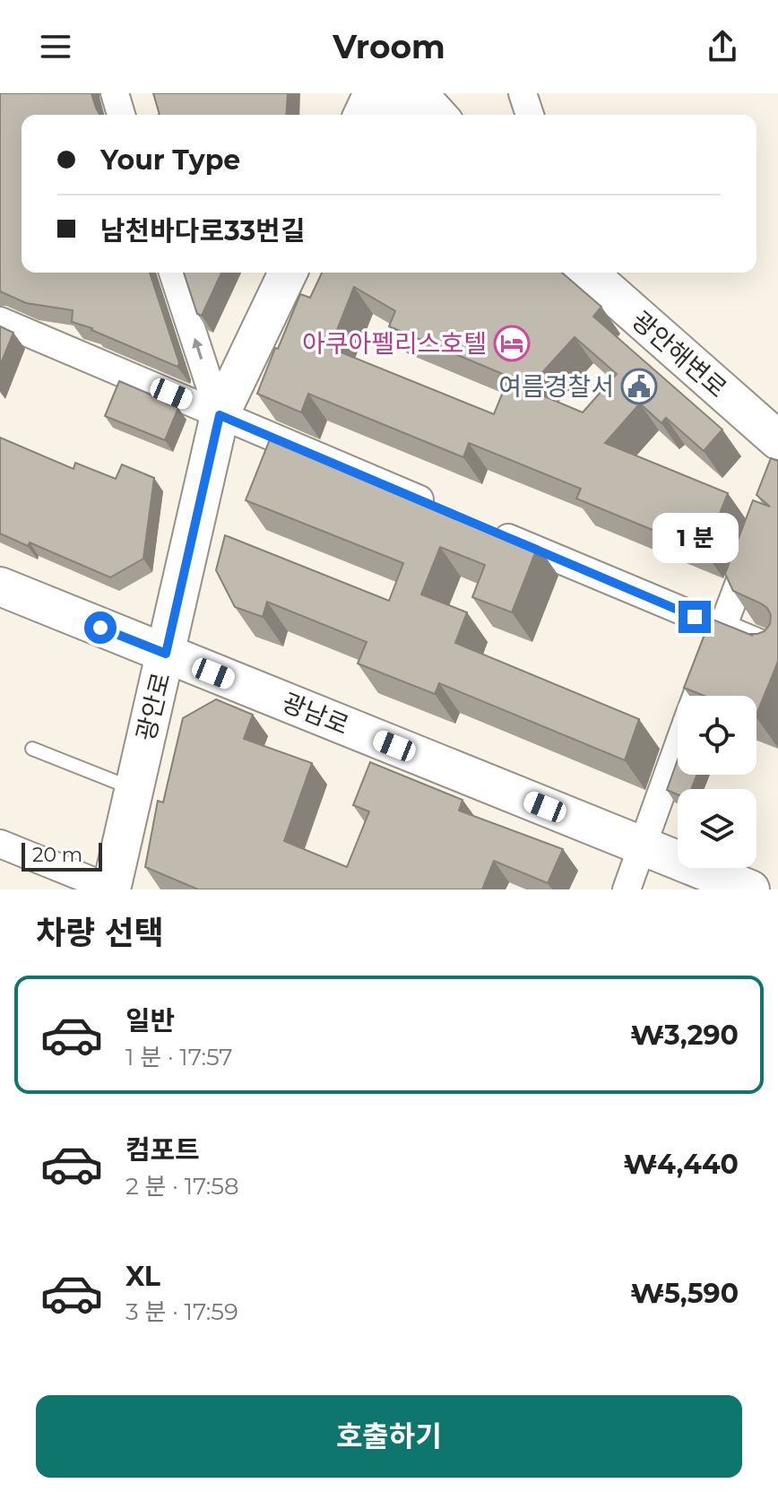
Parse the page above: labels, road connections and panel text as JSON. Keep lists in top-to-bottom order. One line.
{"streets":{"main road":["광안해변로","광안로","광남로"]},"crossings":[["광안로","광남로"]],"places":{"hotel":["아쿠아펠리스호텔"],"public building":["여름경찰서"]},"scale_bar":"20 m","page":{"header":"Vroom","banner":["Your Type","남천바다로33번길"],"bubble":"1 분","scale":"20 m","heading":"차량 선택","list":[{"name":"일반","note":"1 분 · 17:57","value":"₩3,290"},{"name":"컴포트","note":"2 분 · 17:58","value":"₩4,440"},{"name":"XL","note":"3 분 · 17:59","value":"₩5,590"}],"buttons":"호출하기"}}
